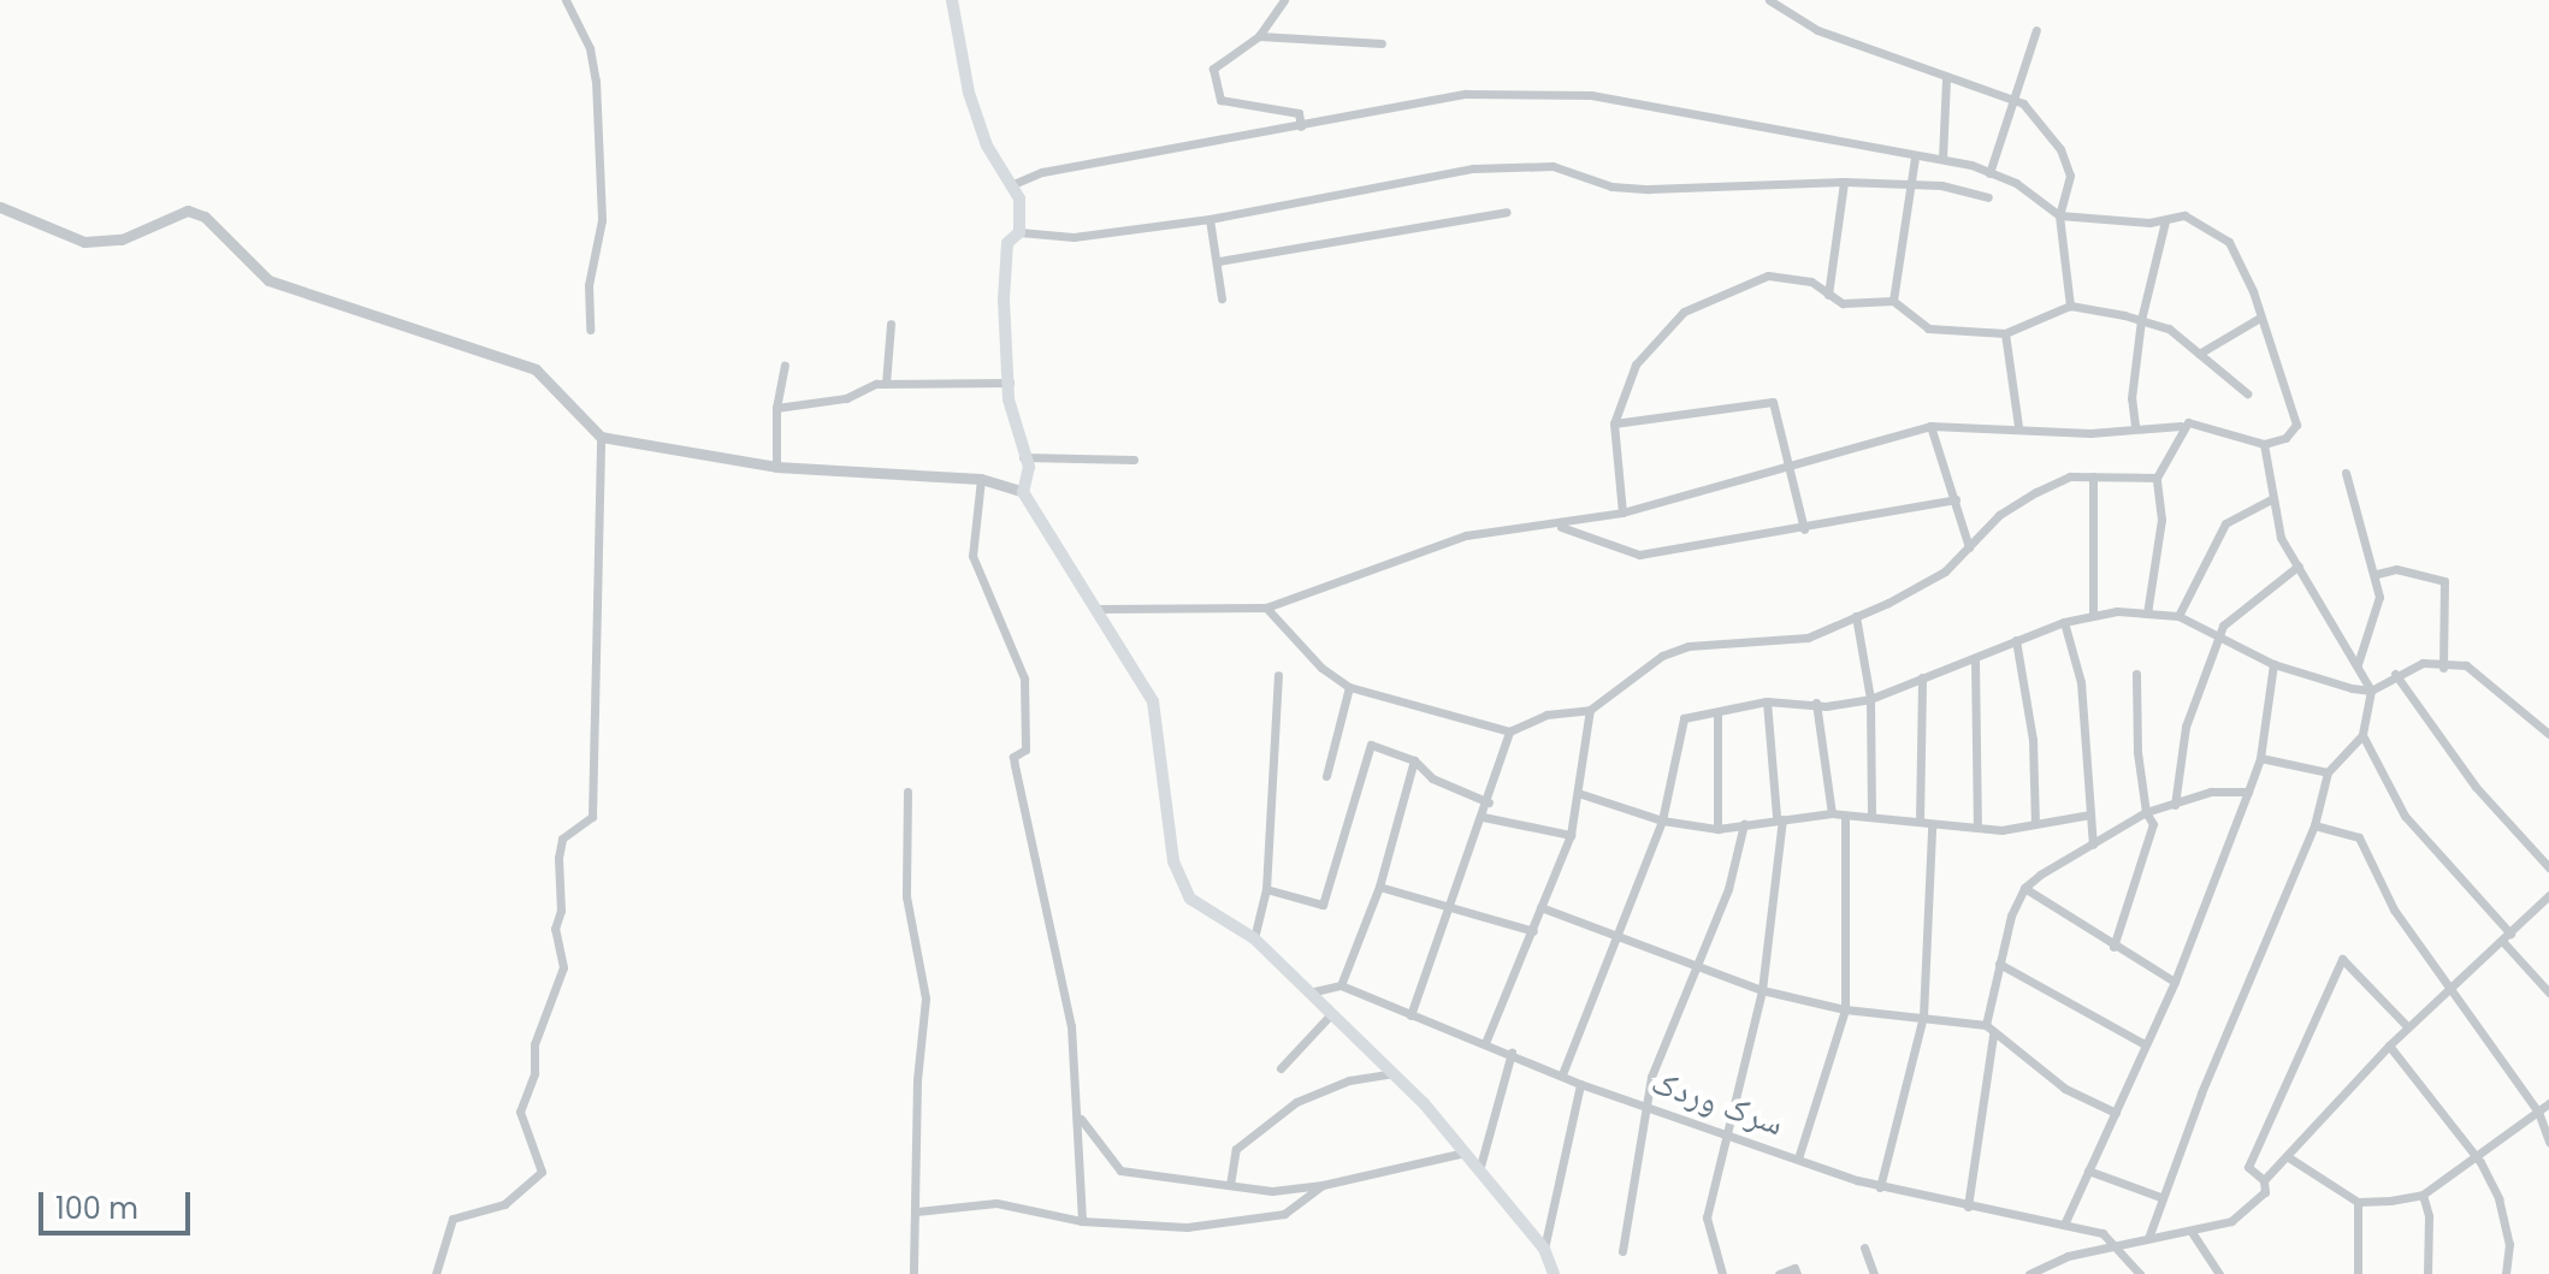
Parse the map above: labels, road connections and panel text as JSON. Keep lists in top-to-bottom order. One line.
{"streets":{"street":["سرک وردک"]},"scale_bar":"100 m"}
